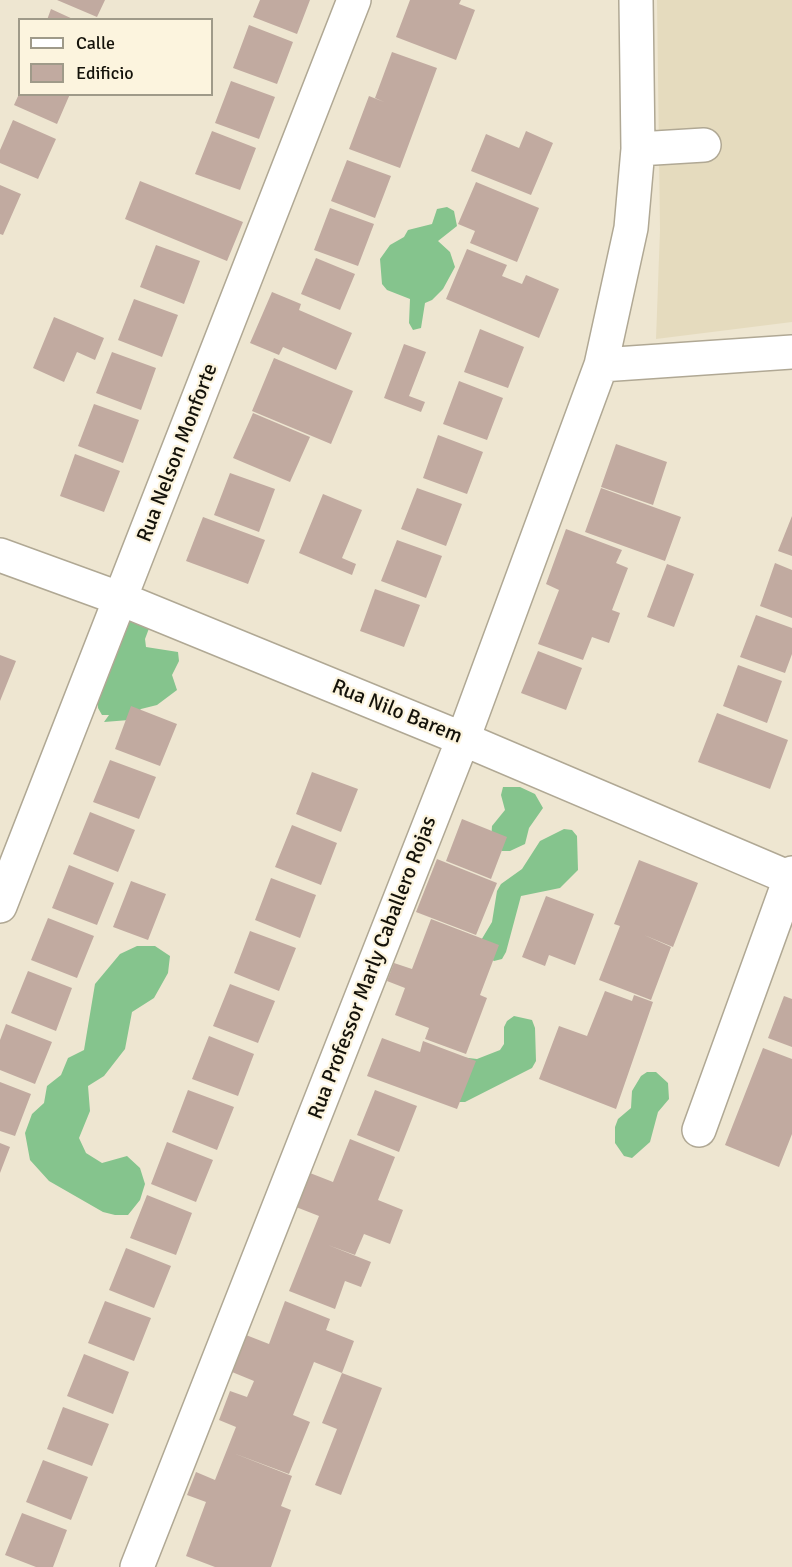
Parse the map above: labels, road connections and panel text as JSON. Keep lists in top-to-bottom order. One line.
{"streets":{"street":["Rua Nelson Monforte","Rua Nilo Barem","Rua Professor Marly Caballero Rojas"]},"crossings":[["Rua Nelson Monforte","Rua Nilo Barem"],["Rua Nilo Barem","Rua Professor Marly Caballero Rojas"]],"legend":["Calle","Edificio"]}
